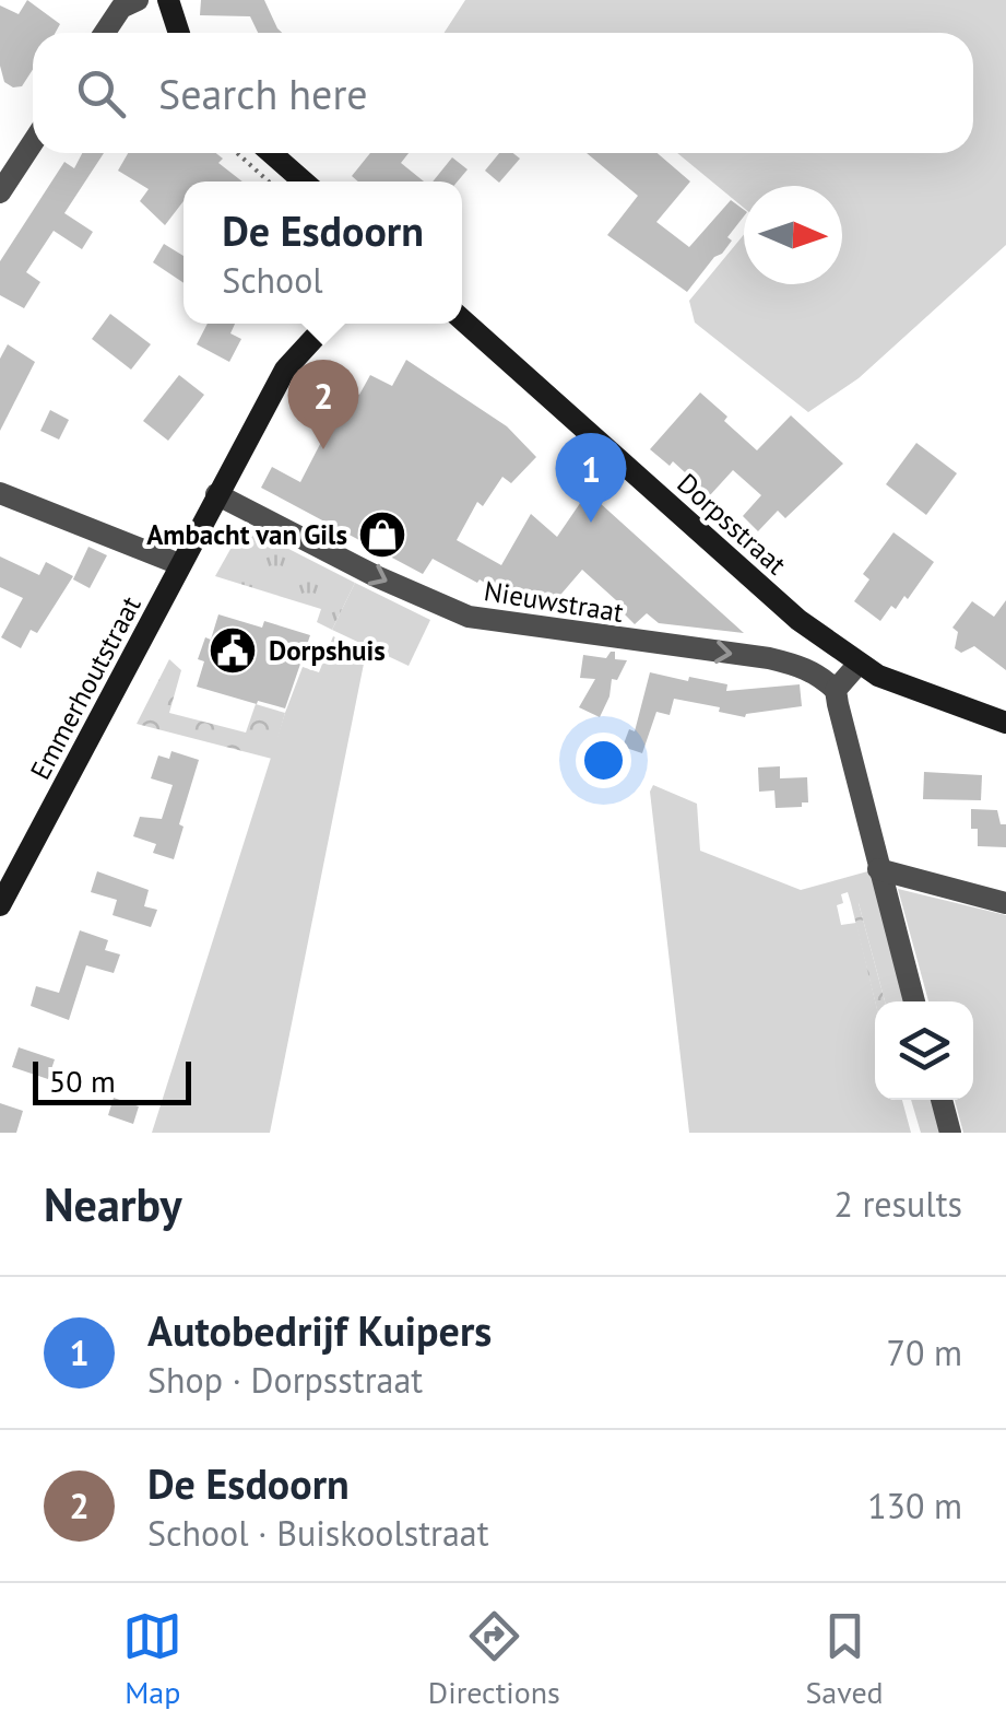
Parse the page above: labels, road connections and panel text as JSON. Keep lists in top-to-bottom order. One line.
{"streets":{"main road":["Dorpsstraat","Emmerhoutstraat"],"street":["Nieuwstraat"]},"crossings":[["Nieuwstraat","Emmerhoutstraat"]],"one_way":["Nieuwstraat"],"places":{"shop":["Ambacht van Gils"],"public building":["Dorpshuis"]},"scale_bar":"50 m","north":"right","page":{"search":"Search here","popup":["De Esdoorn","School"],"pins":["2","1"],"scale":"50 m","heading":["Nearby","2 results"],"list":[{"mark":"1","name":"Autobedrijf Kuipers","note":"Shop · Dorpsstraat","value":"70 m"},{"mark":"2","name":"De Esdoorn","note":"School · Buiskoolstraat","value":"130 m"}],"nav":["Map","Directions","Saved"]}}
